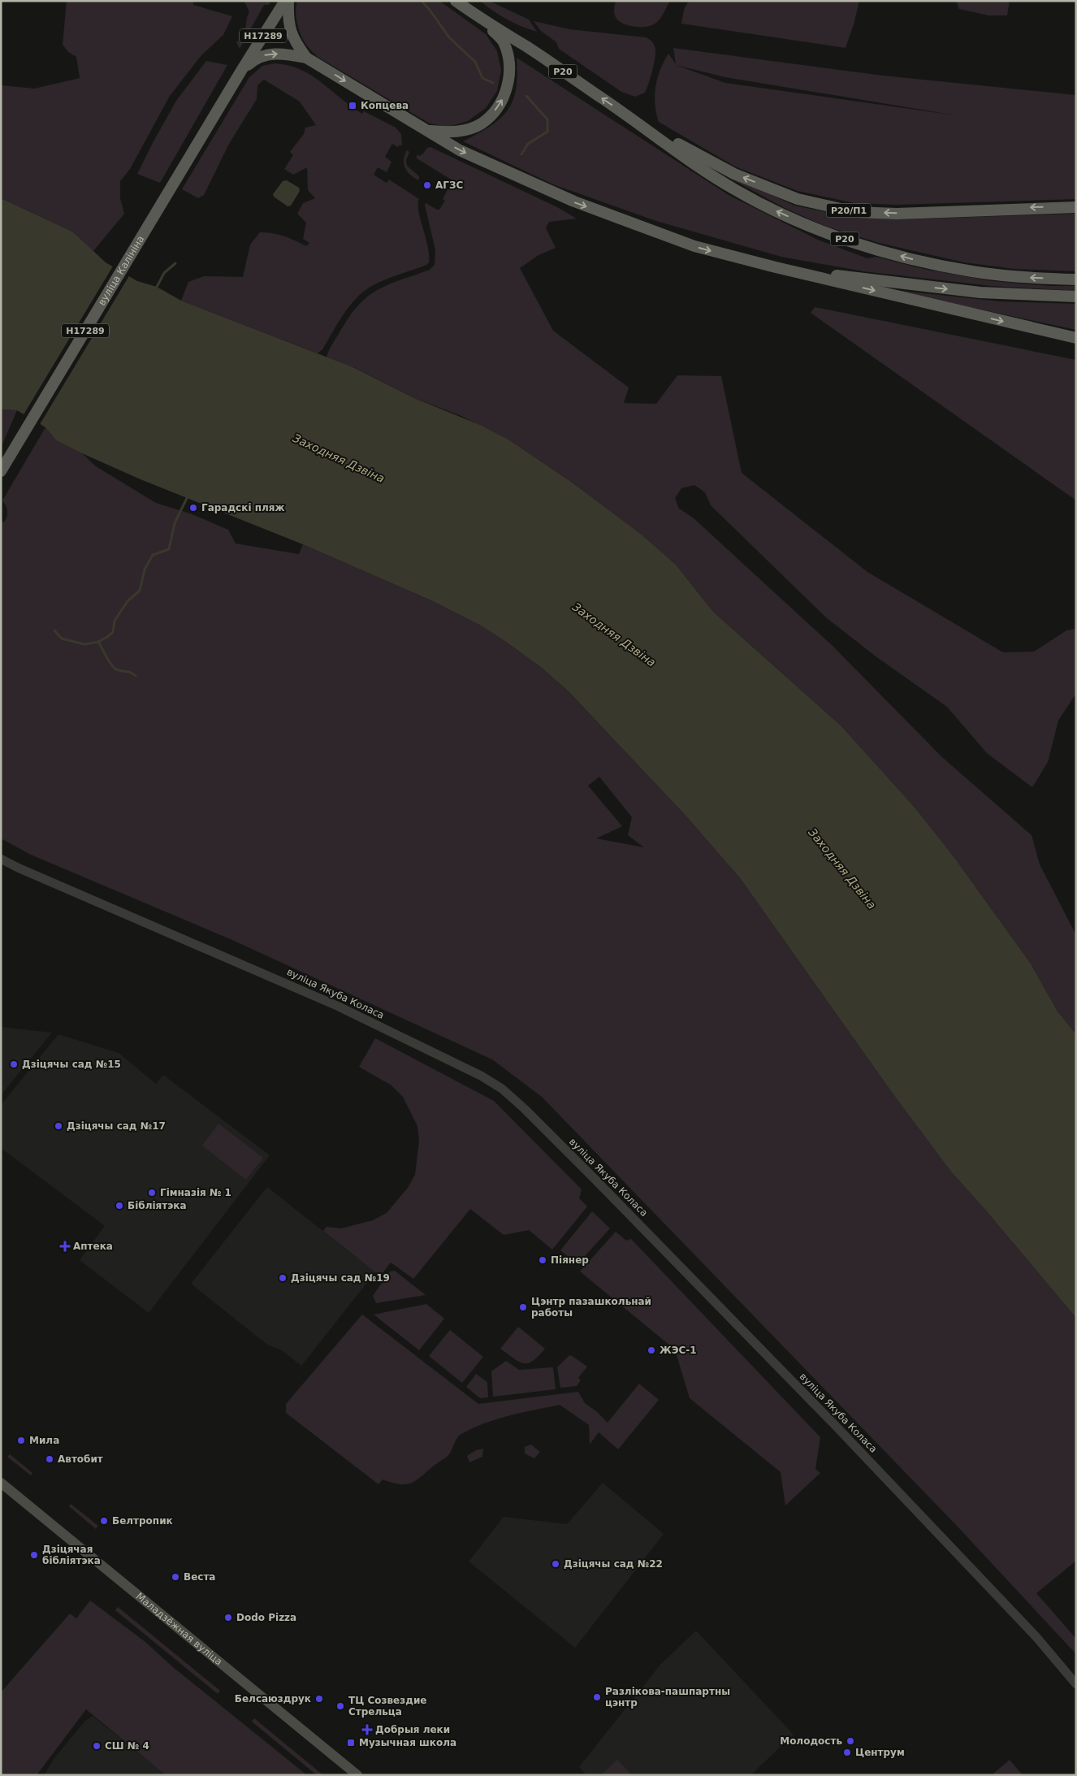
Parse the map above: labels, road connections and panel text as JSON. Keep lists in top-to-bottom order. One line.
{"streets":{"main road":["Н17289","Р20","Р20/П1","вуліца Калініна","Маладзёжная вуліца"],"street":["вуліца Якуба Коласа"]},"crossings":[["Р20","Р20/П1"],["Р20","вуліца Калініна"]],"water":["Заходняя Дзвіна"],"places":{"transit":["Копцева","Музычная школа"],"other":["АГЗС","Гарадскі пляж","Дзіцячы сад №15","Дзіцячы сад №17","Гімназія № 1","Бібліятэка","Піянер","Дзіцячы сад №19","Цэнтр пазашкольнай работы","ЖЭС-1","Мила","Автобит","Белтропик","Дзіцячая бібліятэка","Дзіцячы сад №22","Веста","Dodo Pizza","Разлікова-пашпартны цэнтр","Белсаюздрук","ТЦ Созвездие Стрельца","Молодость","СШ № 4","Центрум"],"health":["Аптека","Добрыя леки"]}}
